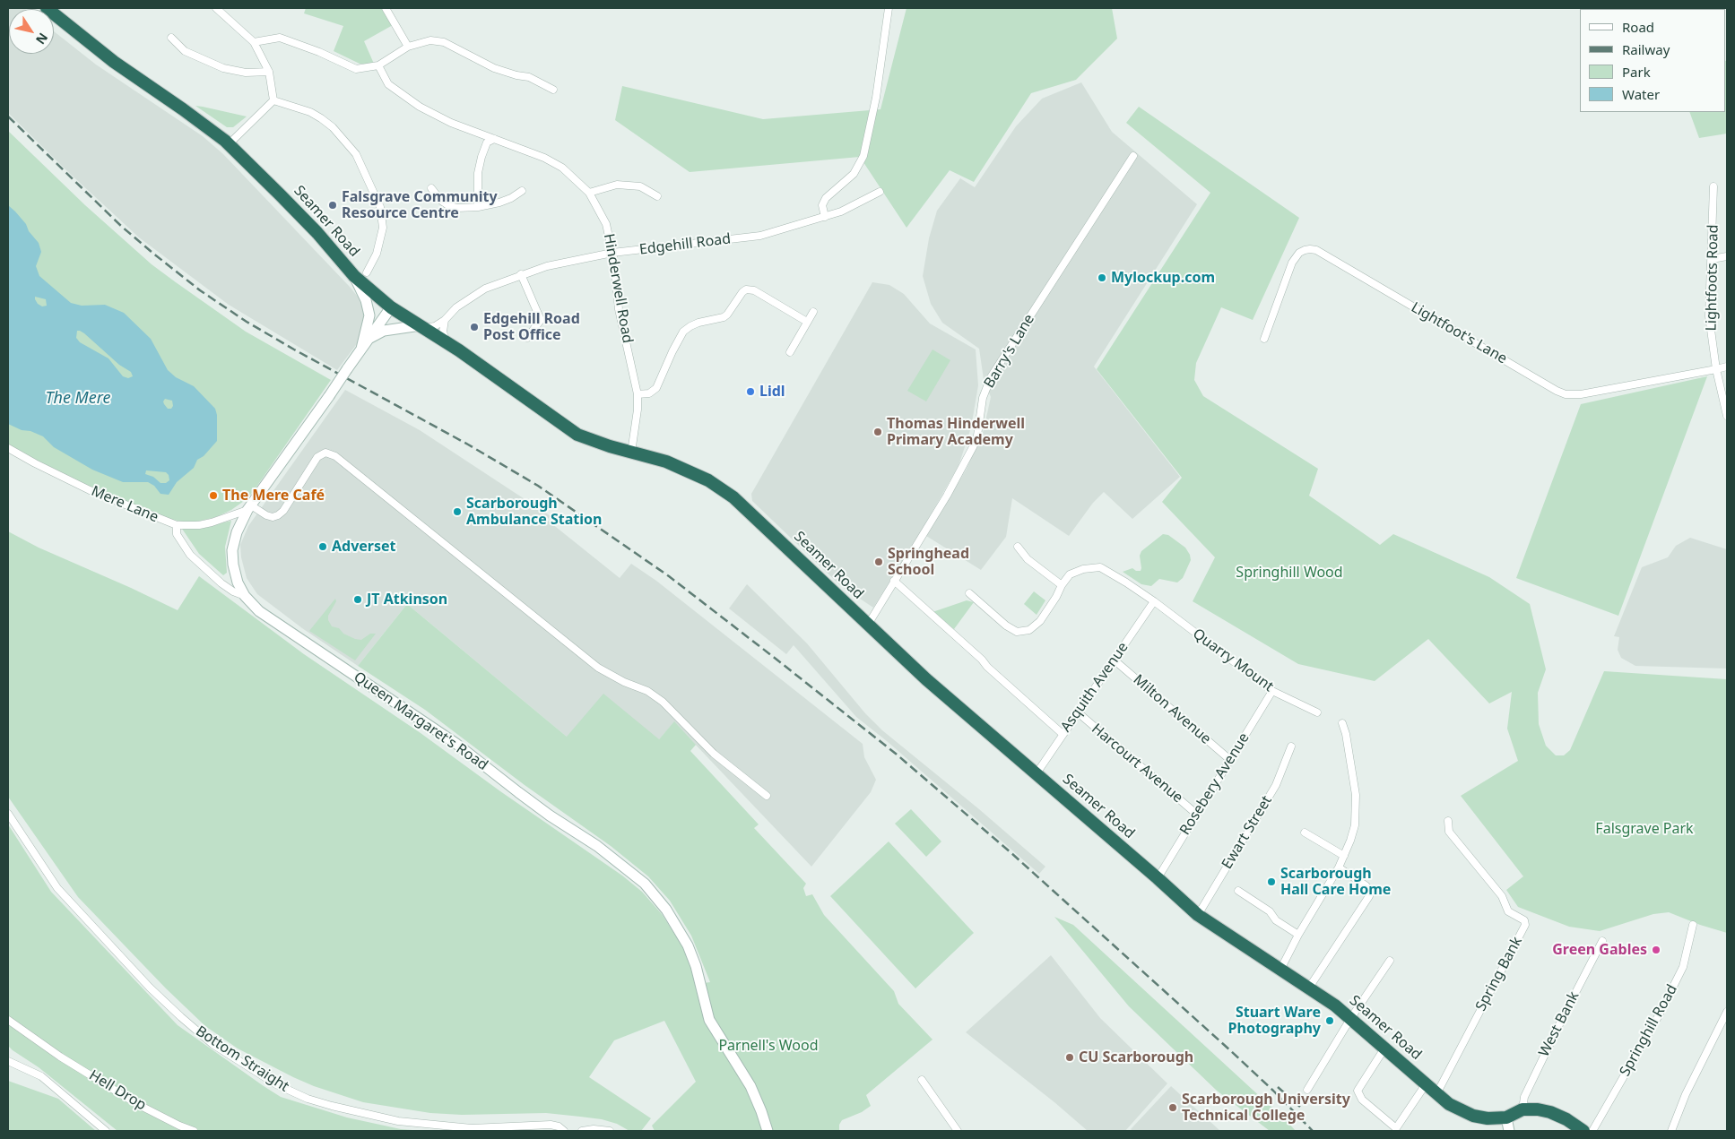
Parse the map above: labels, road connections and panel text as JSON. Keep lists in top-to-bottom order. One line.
{"streets":{"highway":["Seamer Road"],"main road":["Queen Margaret's Road"],"street":["Edgehill Road","Lightfoots Road","Hinderwell Road","Lightfoot's Lane","Barry's Lane","Mere Lane","Quarry Mount","Asquith Avenue","Milton Avenue","Harcourt Avenue","Rosebery Avenue","Ewart Street","Spring Bank","West Bank","Springhill Road","Bottom Straight","Hell Drop"]},"crossings":[["Seamer Road","Edgehill Road"],["Seamer Road","Hinderwell Road"],["Seamer Road","Barry's Lane"],["Seamer Road","Asquith Avenue"],["Seamer Road","Queen Margaret's Road"],["Seamer Road","Rosebery Avenue"],["Seamer Road","Ewart Street"],["Seamer Road","Spring Bank"],["Seamer Road","West Bank"],["Edgehill Road","Hinderwell Road"],["Lightfoots Road","Lightfoot's Lane"],["Mere Lane","Queen Margaret's Road"],["Quarry Mount","Asquith Avenue"],["Quarry Mount","Rosebery Avenue"],["Asquith Avenue","Milton Avenue"],["Asquith Avenue","Harcourt Avenue"],["Milton Avenue","Rosebery Avenue"],["Harcourt Avenue","Rosebery Avenue"]],"water":["The Mere"],"parks":["Springhill Wood","Falsgrave Park","Parnell's Wood"],"places":["Falsgrave Community Resource Centre","Mylockup.com","Edgehill Road Post Office","Lidl","Thomas Hinderwell Primary Academy","The Mere Café","Scarborough Ambulance Station","Adverset","Springhead School","JT Atkinson","Scarborough Hall Care Home","Green Gables","Stuart Ware Photography","CU Scarborough","Scarborough University Technical College"],"legend":["Road","Railway","Park","Water"],"north":"bottom right"}
